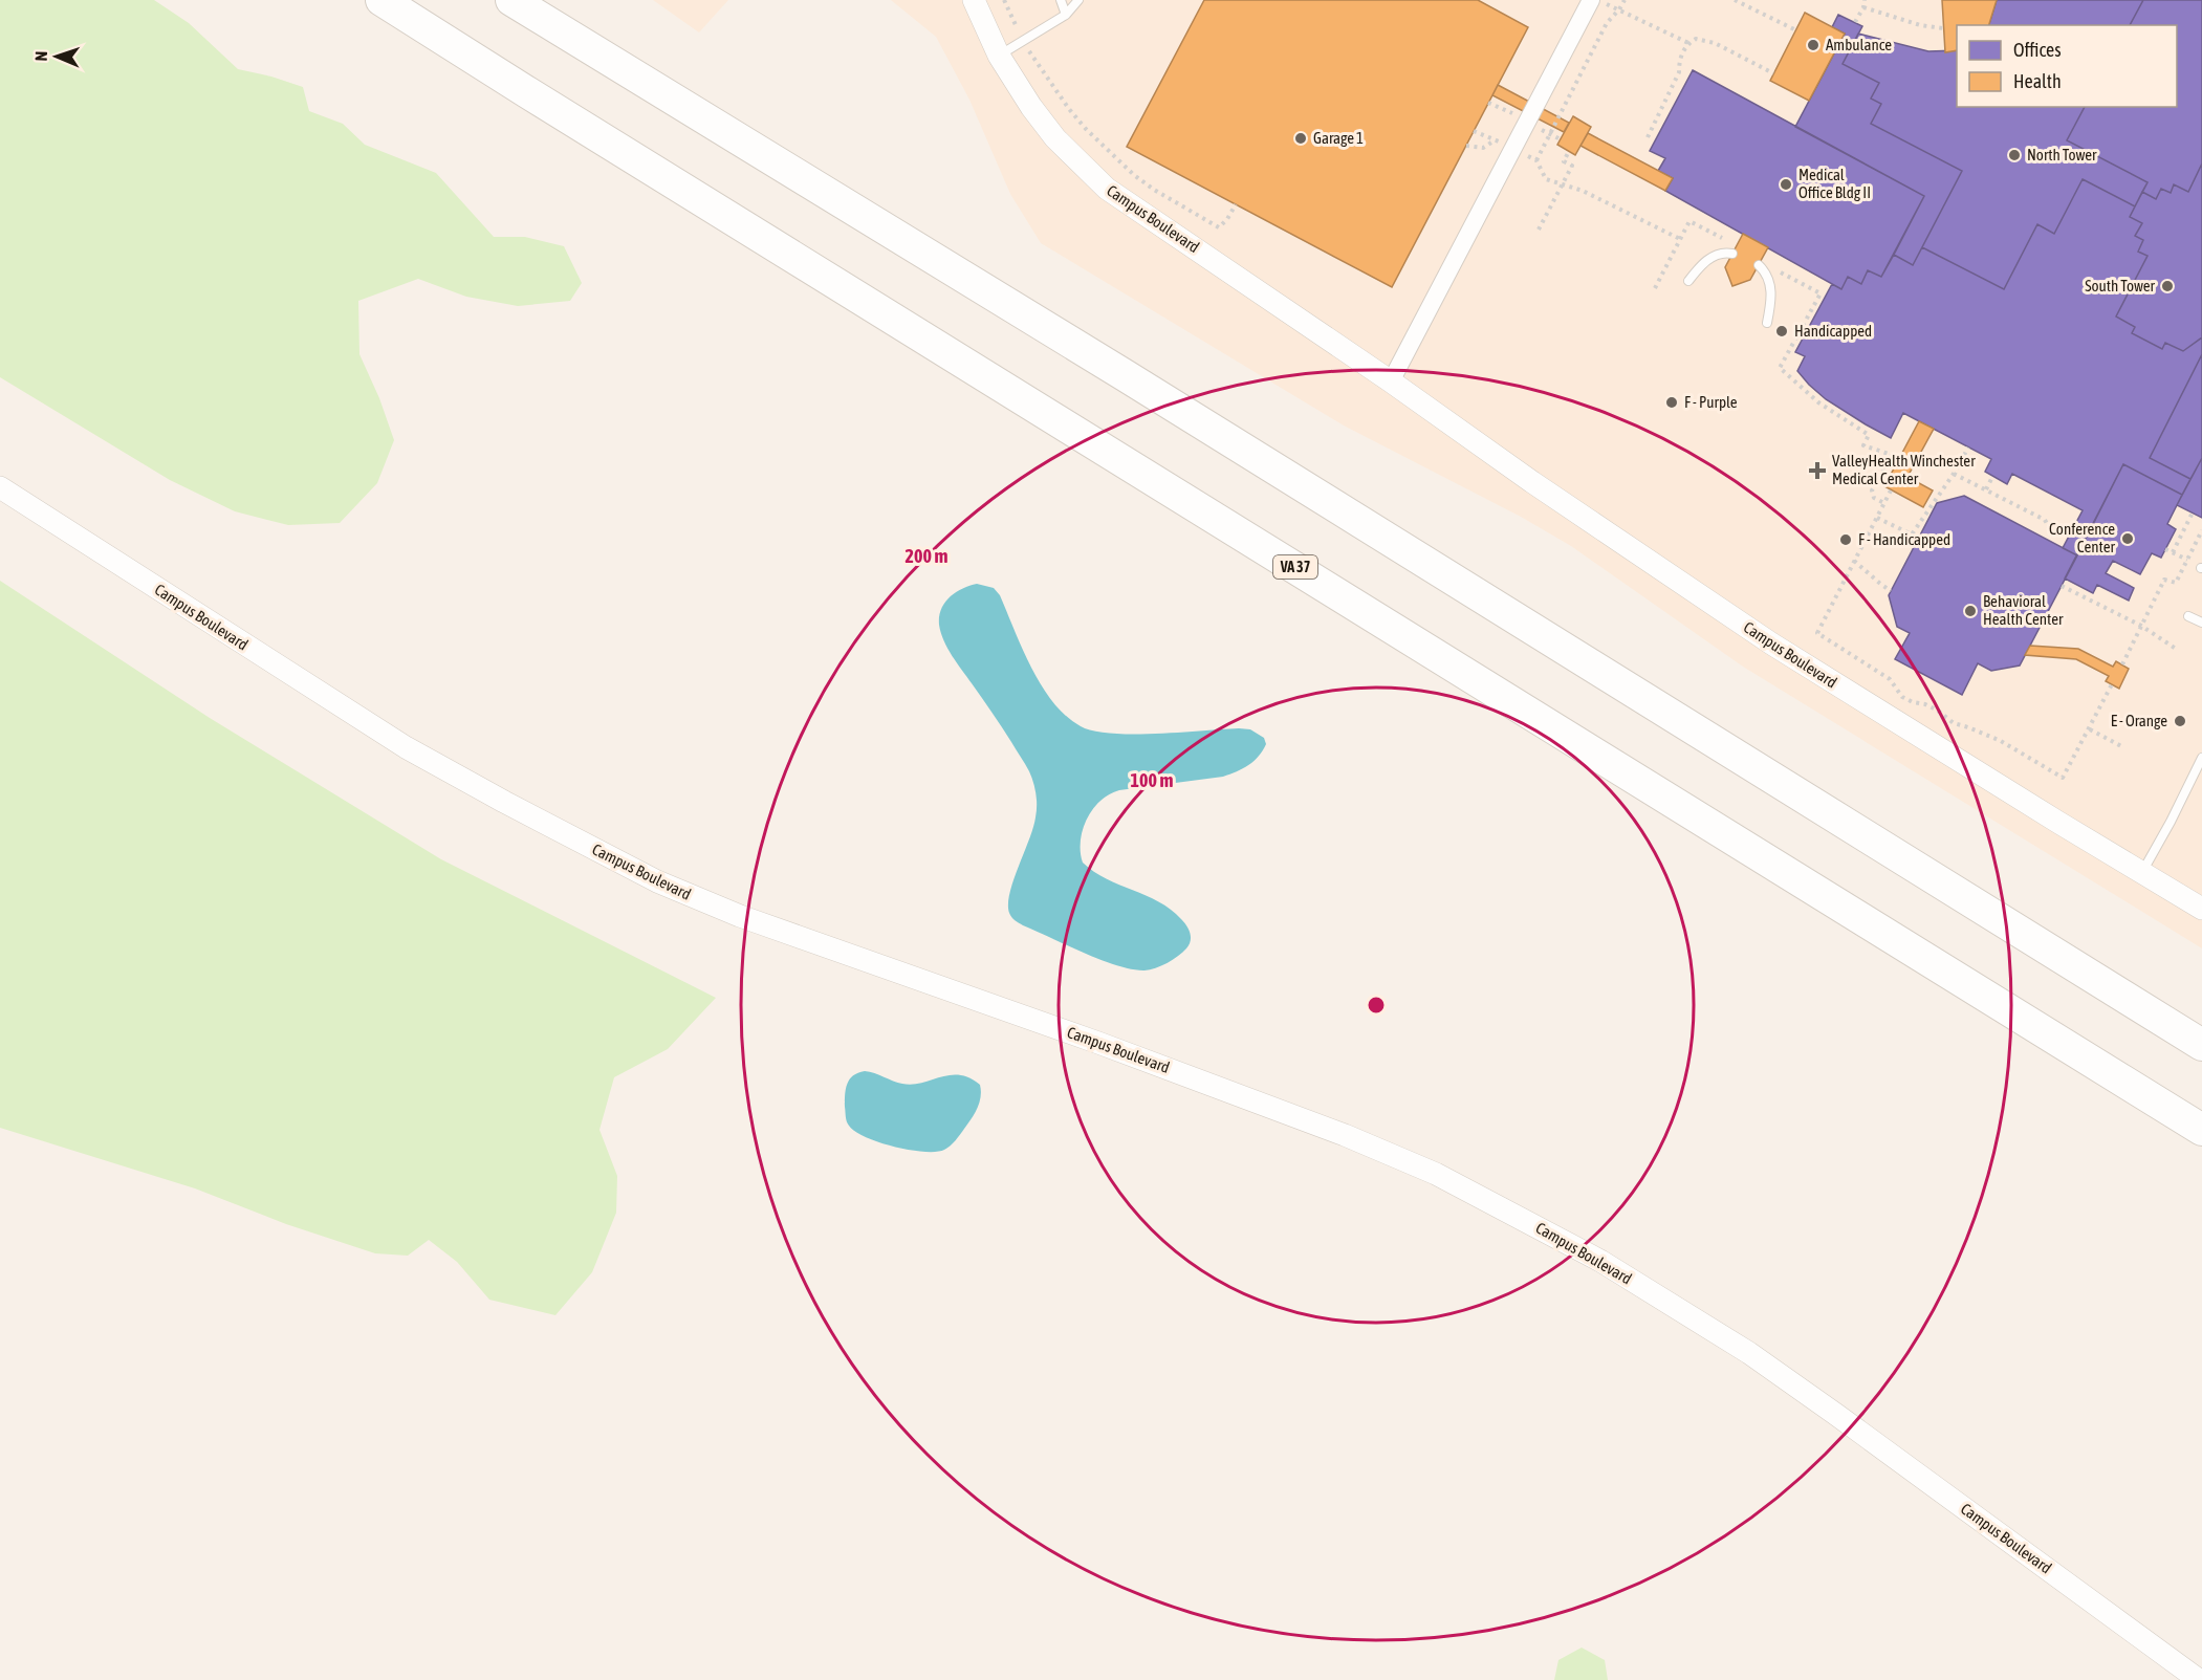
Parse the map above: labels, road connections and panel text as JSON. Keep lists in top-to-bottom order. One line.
{"streets":{"highway":["VA 37"],"street":["Campus Boulevard"]},"places":{"other":["Ambulance","Garage 1","North Tower","Medical Office Bldg II","South Tower","Handicapped","F - Purple","Conference Center","F - Handicapped","Behavioral Health Center","E - Orange"],"health":["ValleyHealth Winchester Medical Center"]},"legend":["Offices","Health"],"north":"left","rings":["200 m","100 m"]}
